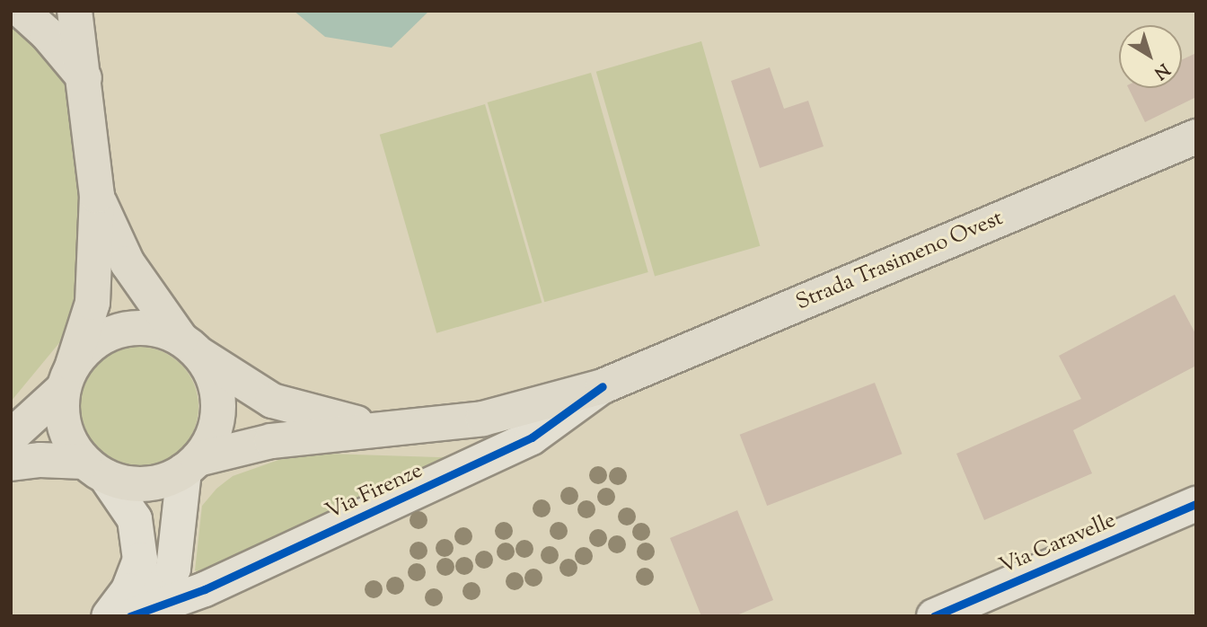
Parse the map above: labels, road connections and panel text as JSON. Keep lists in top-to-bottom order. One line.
{"streets":{"main road":["Strada Trasimeno Ovest"],"street":["Via Firenze","Via Caravelle"]},"crossings":[["Strada Trasimeno Ovest","Via Firenze"]],"north":"bottom right"}
